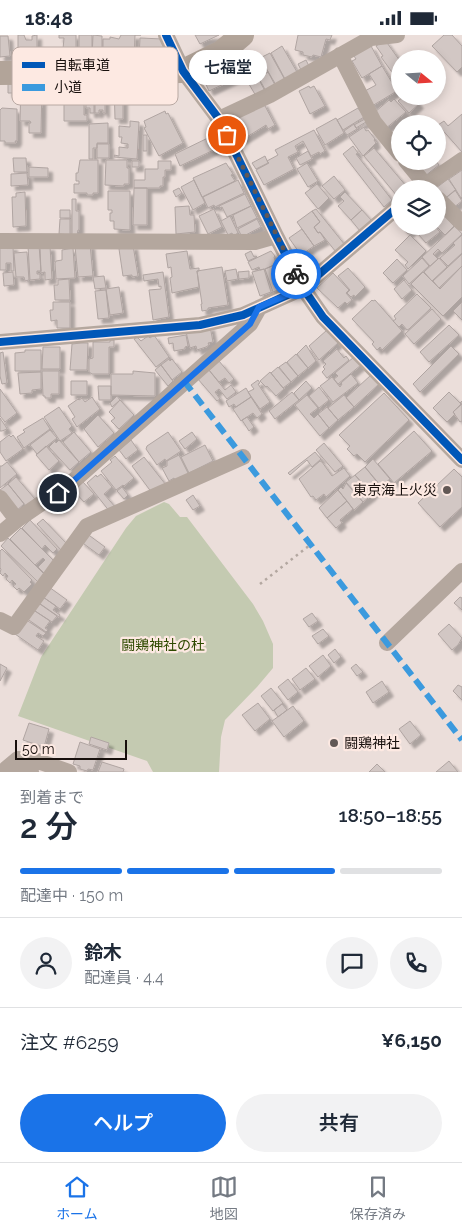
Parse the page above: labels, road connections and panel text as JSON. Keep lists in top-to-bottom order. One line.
{"parks":["闘鶏神社の杜"],"places":["七福堂","東京海上火災","闘鶏神社"],"legend":["自転車道","小道"],"scale_bar":"50 m","north":"right","page":{"status":"18:48","bubble":"七福堂","scale":"50 m","heading":["2 分","到着まで","18:50–18:55"],"panel":["鈴木","配達員 · 4.4","注文 #6259","¥6,150"],"bar":"配達中 · 150 m","buttons":["ヘルプ","共有"],"tabs":["ホーム","地図","保存済み"]}}
